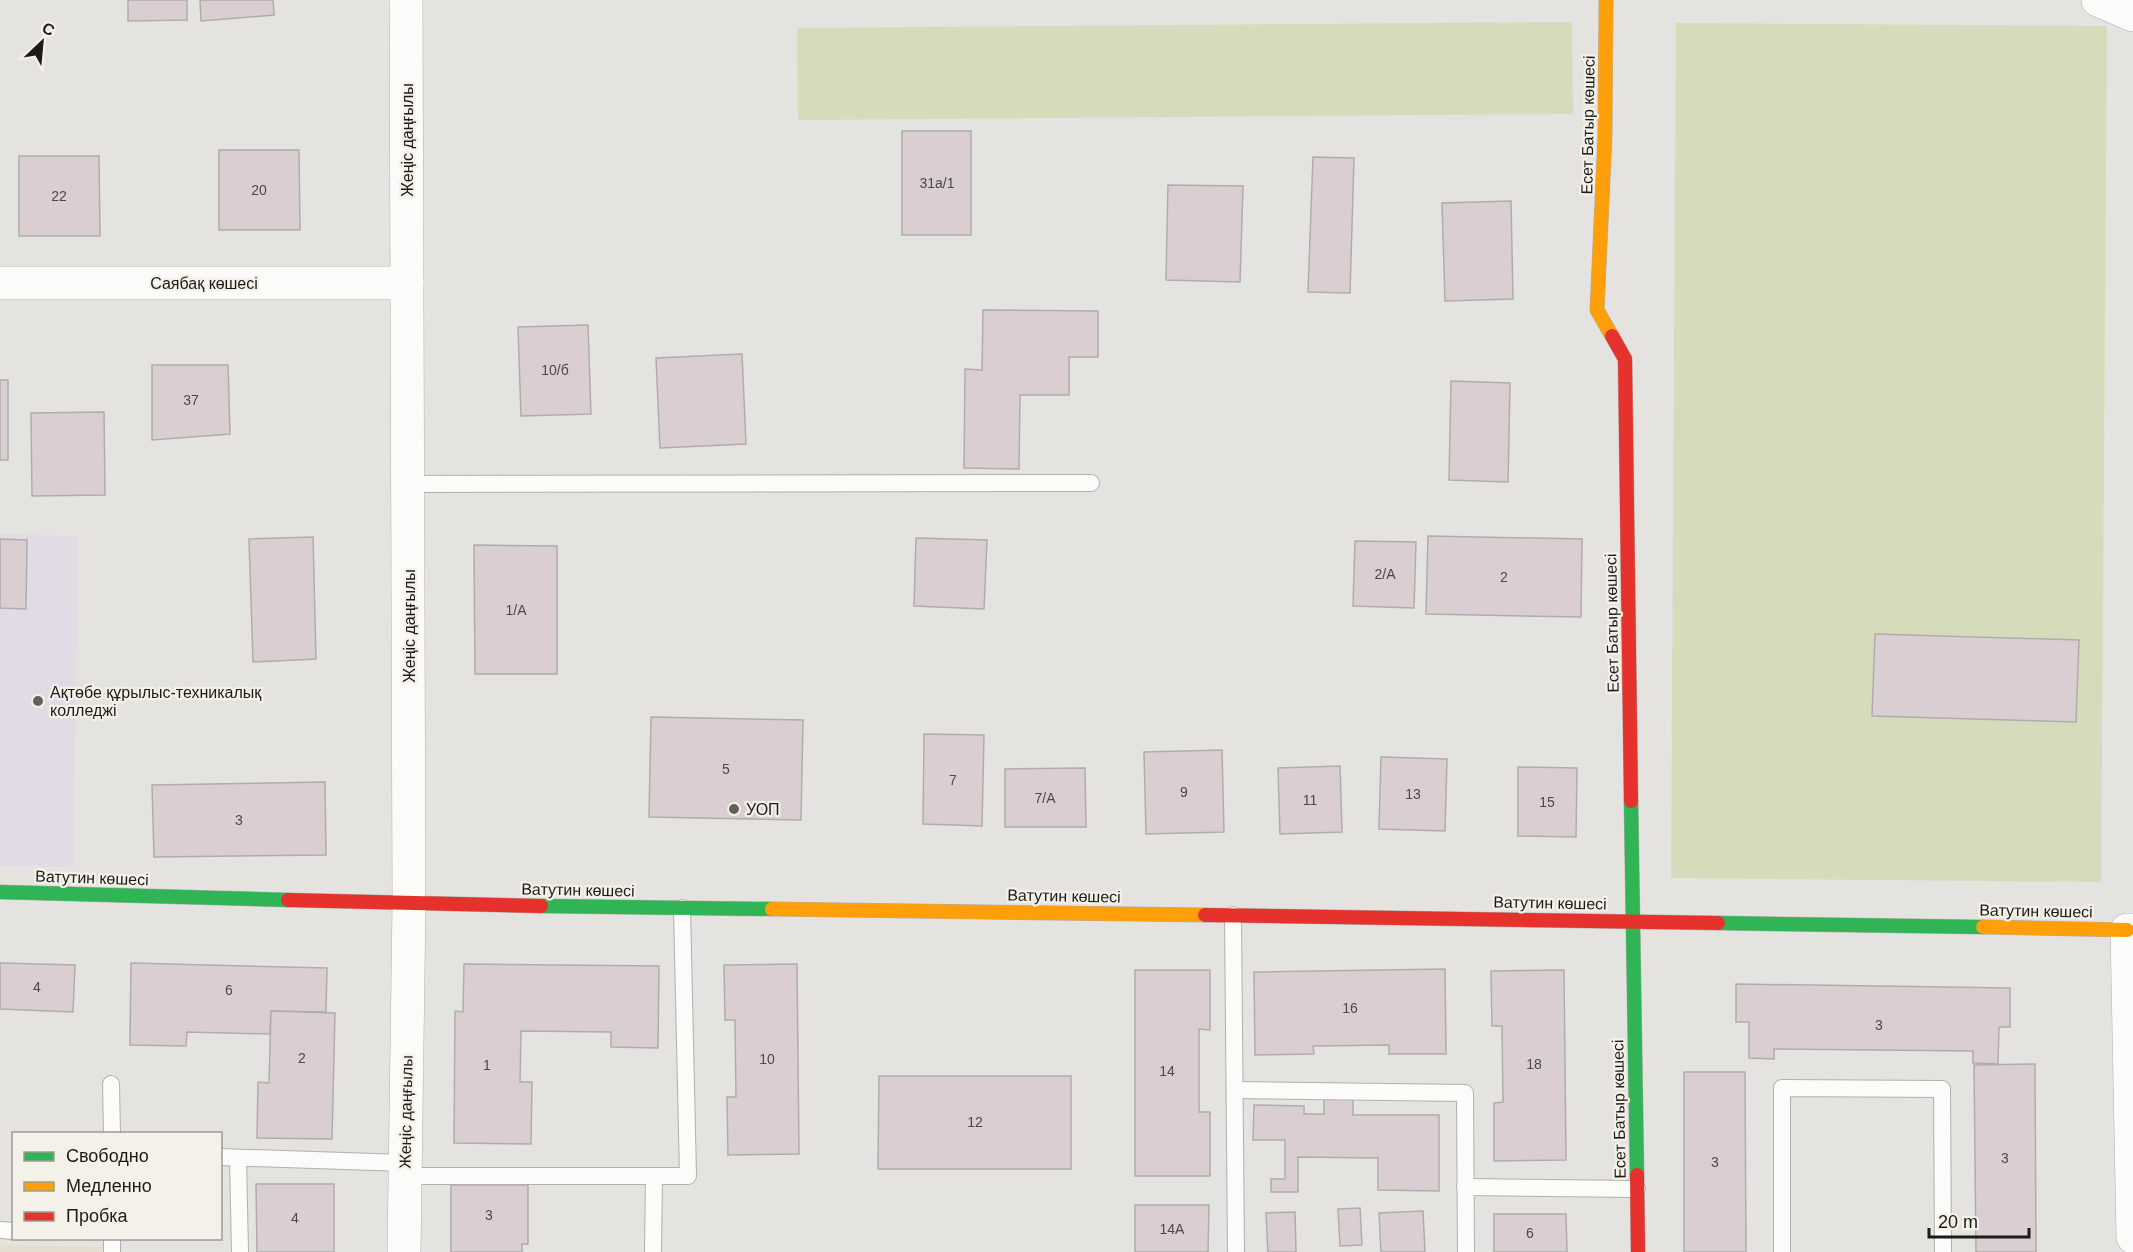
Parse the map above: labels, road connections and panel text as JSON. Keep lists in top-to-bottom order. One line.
{"streets":{"street":["Есет Батыр көшесі","Жеңіс даңғылы","Саябақ көшесі","Ватутин көшесі"]},"crossings":[["Есет Батыр көшесі","Ватутин көшесі"],["Жеңіс даңғылы","Саябақ көшесі"],["Жеңіс даңғылы","Ватутин көшесі"]],"places":["Ақтөбе құрылыс-техникалық колледжі","УОП"],"house_numbers":["31а/1","20","22","10/б","37","2/А","2","1/А","5","7","9","13","7/А","11","15","3","4","6","16","3","2","10","18","1","14","12","3","3","3","4","14А","6"],"legend":["Свободно","Медленно","Пробка"],"scale_bar":"20 m","north":"top right"}
